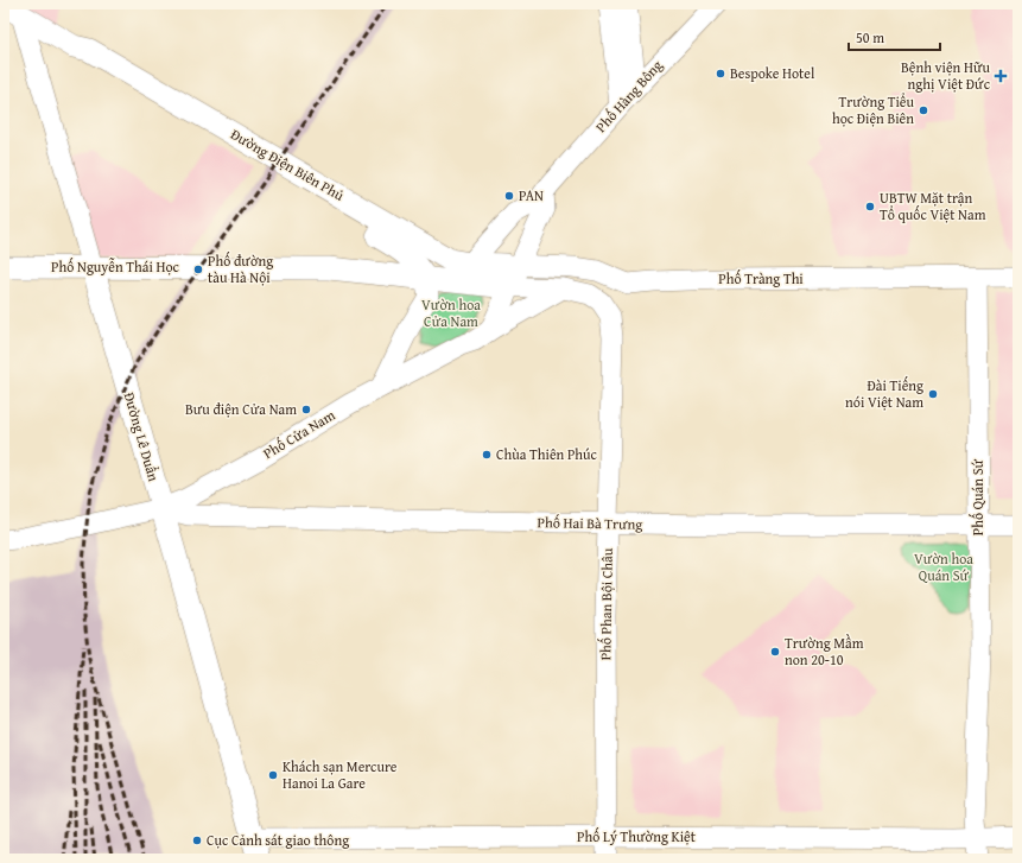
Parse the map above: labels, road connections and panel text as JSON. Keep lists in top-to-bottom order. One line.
{"streets":{"main road":["Đường Điện Biên Phủ","Phố Nguyễn Thái Học","Đường Lê Duẩn"],"street":["Phố Hàng Bông","Phố Tràng Thi","Phố Cửa Nam","Phố Quán Sứ","Phố Hai Bà Trưng","Phố Phan Bội Châu","Phố Lý Thường Kiệt"]},"crossings":[["Phố Hàng Bông","Đường Điện Biên Phủ"],["Phố Hàng Bông","Phố Nguyễn Thái Học"],["Phố Hàng Bông","Phố Tràng Thi"],["Phố Hàng Bông","Phố Cửa Nam"],["Phố Hàng Bông","Phố Phan Bội Châu"],["Đường Điện Biên Phủ","Phố Nguyễn Thái Học"],["Đường Điện Biên Phủ","Phố Tràng Thi"],["Đường Điện Biên Phủ","Phố Cửa Nam"],["Đường Điện Biên Phủ","Đường Lê Duẩn"],["Đường Điện Biên Phủ","Phố Phan Bội Châu"],["Phố Nguyễn Thái Học","Phố Tràng Thi"],["Phố Nguyễn Thái Học","Phố Cửa Nam"],["Phố Nguyễn Thái Học","Đường Lê Duẩn"],["Phố Nguyễn Thái Học","Phố Phan Bội Châu"],["Phố Tràng Thi","Phố Cửa Nam"],["Phố Tràng Thi","Phố Quán Sứ"],["Phố Tràng Thi","Phố Phan Bội Châu"],["Phố Cửa Nam","Đường Lê Duẩn"],["Phố Cửa Nam","Phố Hai Bà Trưng"],["Phố Cửa Nam","Phố Phan Bội Châu"],["Đường Lê Duẩn","Phố Hai Bà Trưng"],["Đường Lê Duẩn","Phố Lý Thường Kiệt"],["Phố Quán Sứ","Phố Hai Bà Trưng"],["Phố Quán Sứ","Phố Lý Thường Kiệt"],["Phố Hai Bà Trưng","Phố Phan Bội Châu"],["Phố Phan Bội Châu","Phố Lý Thường Kiệt"]],"parks":["Vườn hoa Cửa Nam","Vườn hoa Quán Sứ"],"places":{"other":["Bespoke Hotel","Trường Tiểu học Điện Biên","PAN","UBTW Mặt trận Tổ quốc Việt Nam","Phố đường tàu Hà Nội","Đài Tiếng nói Việt Nam","Bưu điện Cửa Nam","Chùa Thiên Phúc","Trường Mầm non 20-10","Khách sạn Mercure Hanoi La Gare","Cục Cảnh sát giao thông"],"health":["Bệnh viện Hữu nghị Việt Đức"]},"scale_bar":"50 m"}
